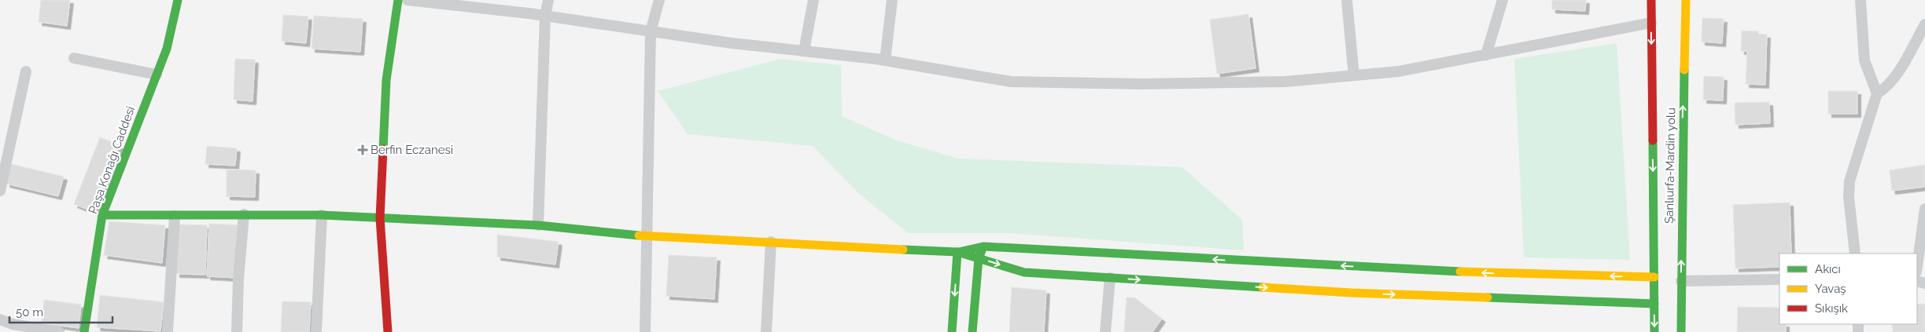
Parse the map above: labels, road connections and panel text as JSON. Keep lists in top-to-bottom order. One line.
{"streets":{"main road":["Paşa Konağı Caddesi","Şanlıurfa-Mardin yolu"]},"places":{"health":["Berfin Eczanesi"]},"legend":["Akıcı","Yavaş","Sıkışık"],"scale_bar":"50 m"}
